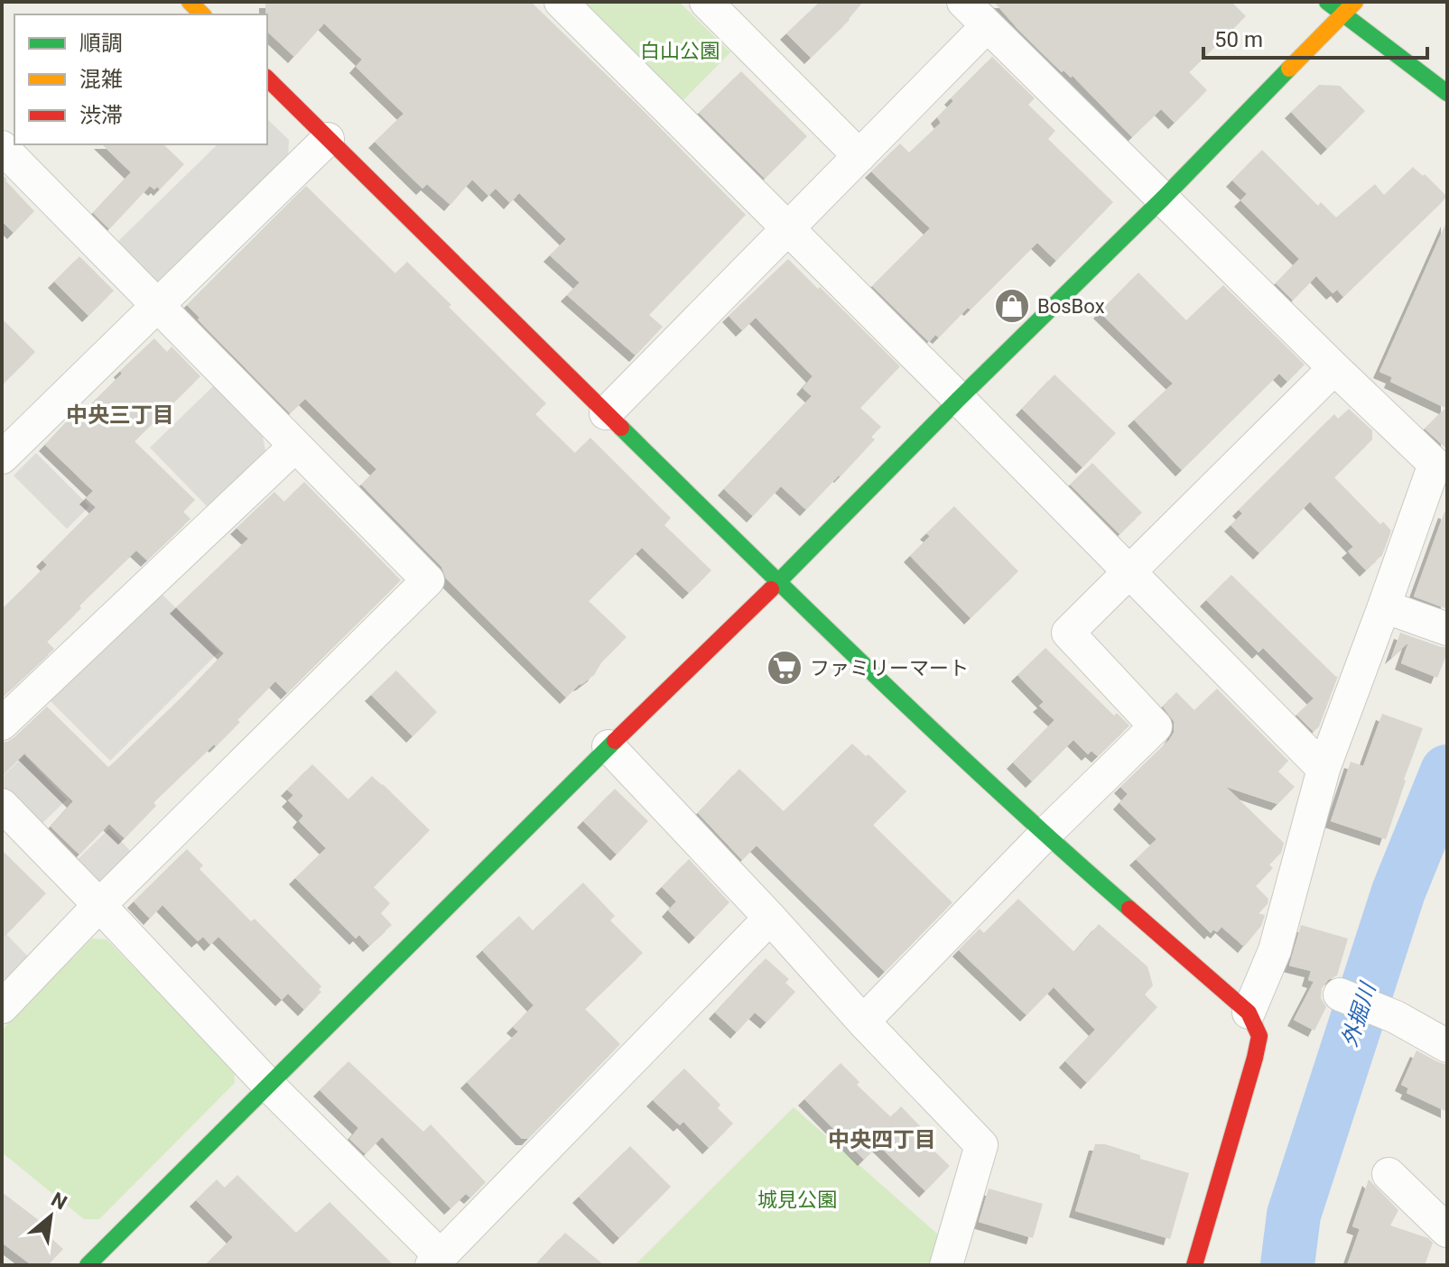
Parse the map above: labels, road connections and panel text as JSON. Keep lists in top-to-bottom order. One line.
{"districts":["中央三丁目","中央四丁目"],"water":["外掘川"],"parks":["白山公園","城見公園"],"places":{"shop":["BosBox"],"supermarket":["ファミリーマート"]},"legend":["順調","混雑","渋滞"],"scale_bar":"50 m","north":"top right"}
